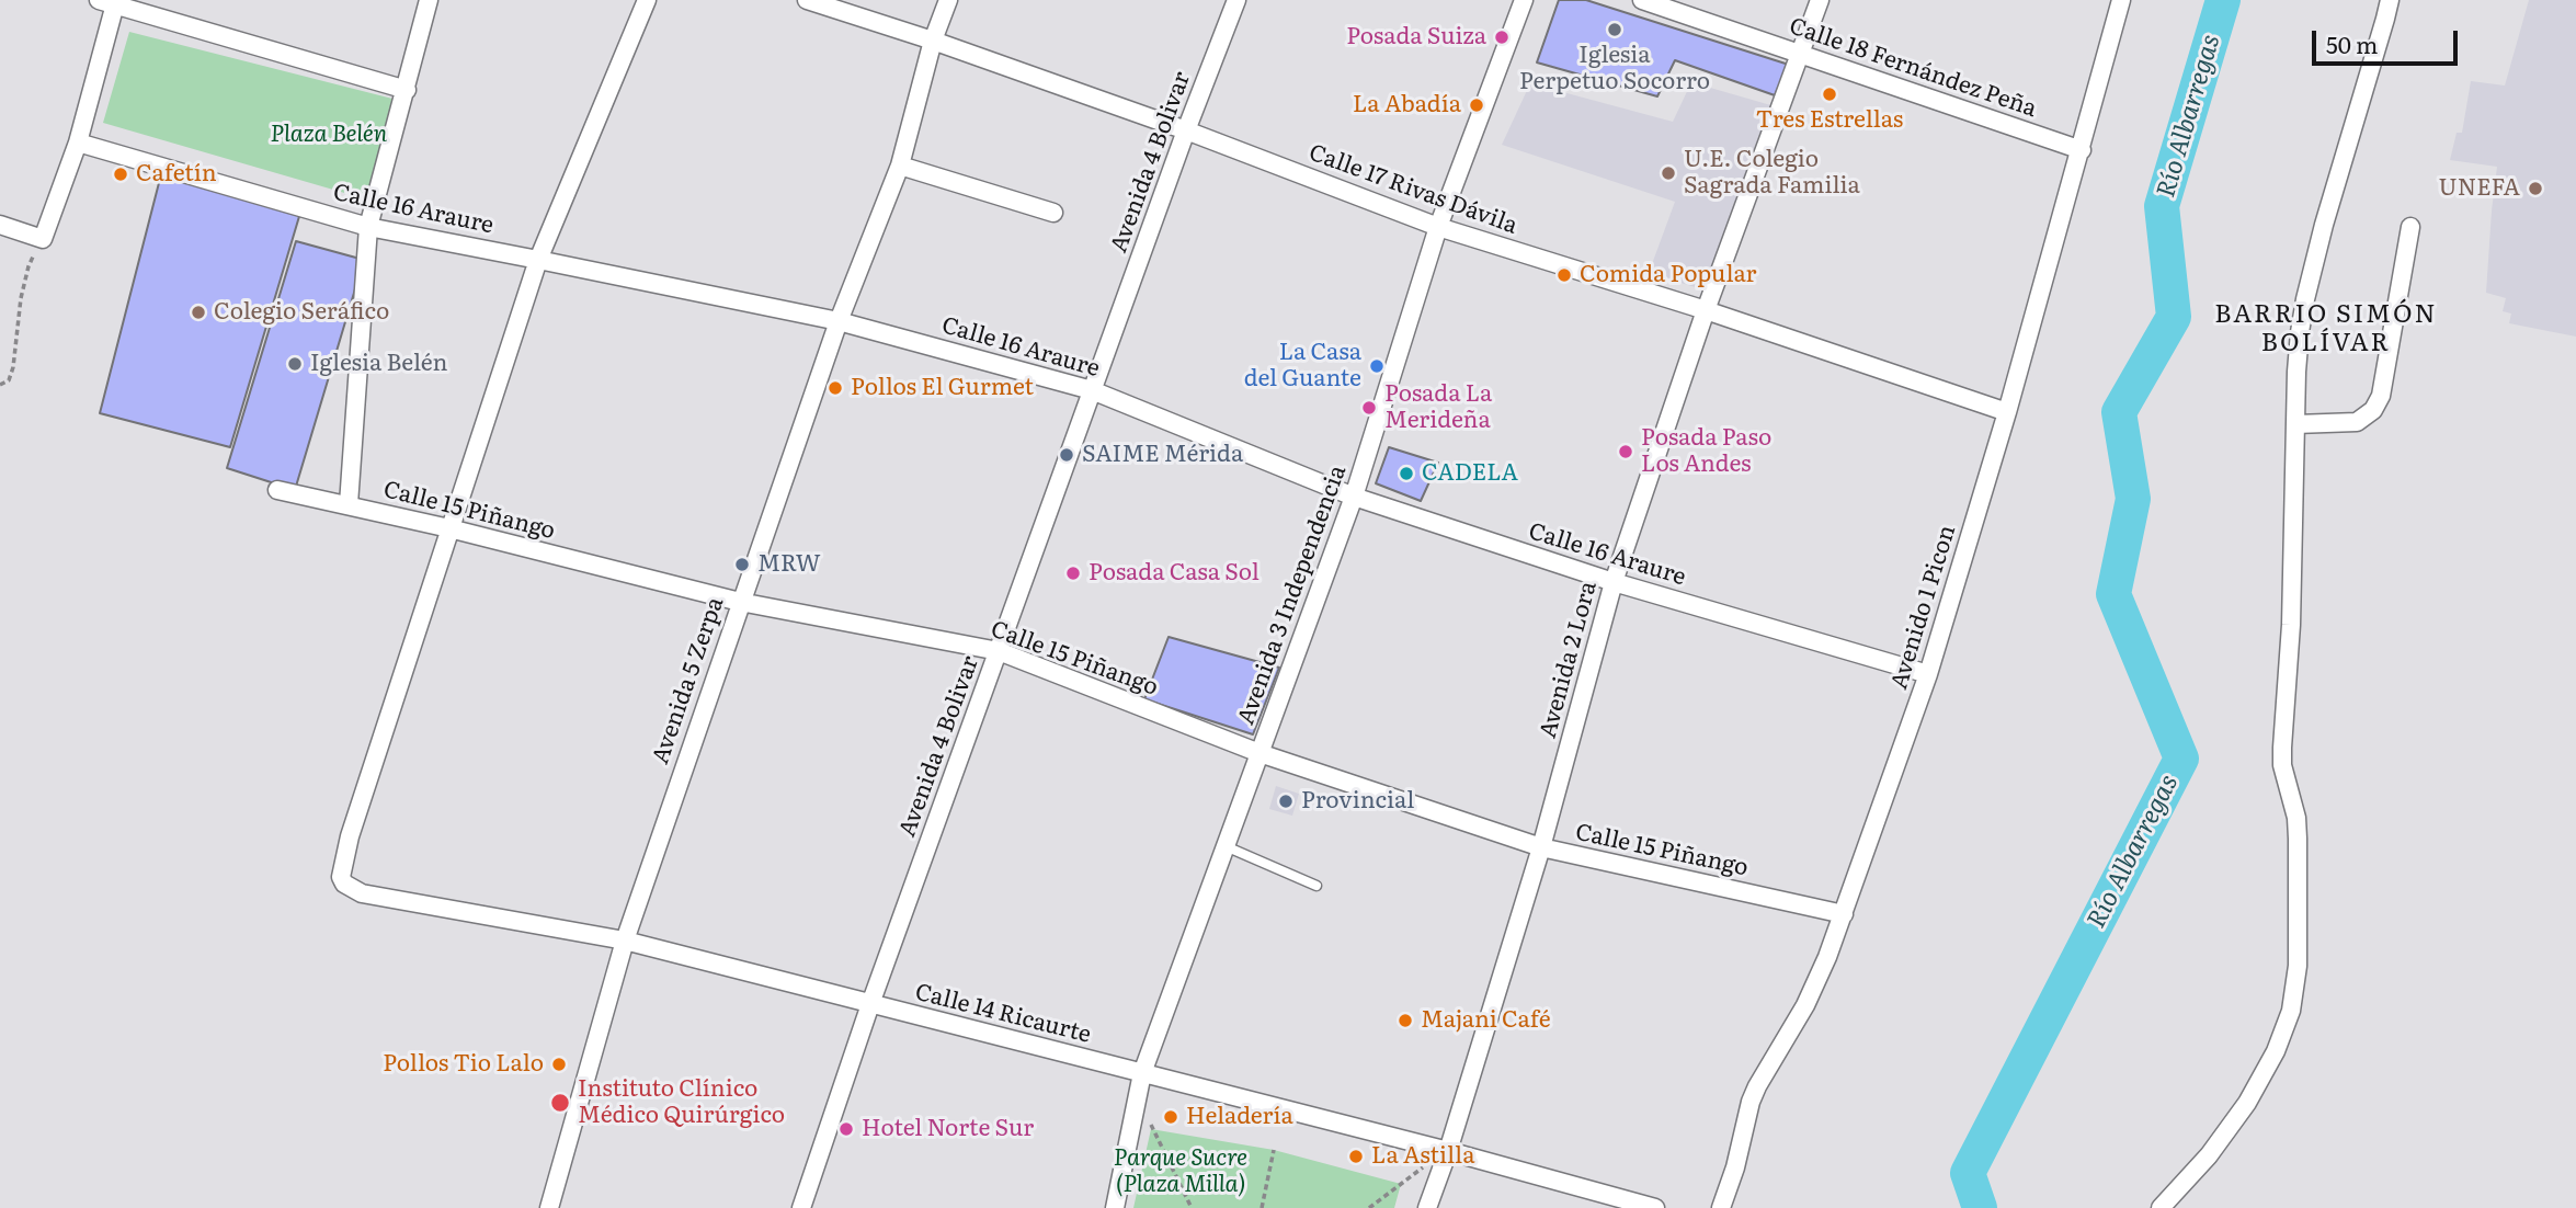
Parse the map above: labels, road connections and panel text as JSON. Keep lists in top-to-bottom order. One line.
{"streets":{"street":["Calle 18 Fernández Peña","Avenida 4 Bolivar","Calle 17 Rivas Dávila","Calle 16 Araure","Calle 15 Piñango","Avenida 3 Independencia","Avenido 1 Picon","Avenida 2 Lora","Avenida 5 Zerpa","Calle 14 Ricaurte"]},"crossings":[["Calle 18 Fernández Peña","Avenido 1 Picon"],["Calle 18 Fernández Peña","Avenida 2 Lora"],["Avenida 4 Bolivar","Calle 17 Rivas Dávila"],["Avenida 4 Bolivar","Calle 16 Araure"],["Avenida 4 Bolivar","Calle 15 Piñango"],["Avenida 4 Bolivar","Calle 14 Ricaurte"],["Calle 17 Rivas Dávila","Avenida 3 Independencia"],["Calle 17 Rivas Dávila","Avenido 1 Picon"],["Calle 17 Rivas Dávila","Avenida 2 Lora"],["Calle 17 Rivas Dávila","Avenida 5 Zerpa"],["Calle 16 Araure","Avenida 3 Independencia"],["Calle 16 Araure","Avenido 1 Picon"],["Calle 16 Araure","Avenida 2 Lora"],["Calle 16 Araure","Avenida 5 Zerpa"],["Calle 15 Piñango","Avenida 3 Independencia"],["Calle 15 Piñango","Avenido 1 Picon"],["Calle 15 Piñango","Avenida 2 Lora"],["Calle 15 Piñango","Avenida 5 Zerpa"],["Calle 15 Piñango","Calle 14 Ricaurte"],["Avenida 3 Independencia","Calle 14 Ricaurte"],["Avenida 2 Lora","Calle 14 Ricaurte"],["Avenida 5 Zerpa","Calle 14 Ricaurte"]],"districts":["BARRIO SIMÓN BOLÍVAR"],"water":["Río Albarregas"],"parks":["Plaza Belén","Parque Sucre (Plaza Milla)"],"places":["Iglesia Perpetuo Socorro","Posada Suiza","Tres Estrellas","La Abadía","U.E. Colegio Sagrada Familia","Cafetín","UNEFA","Comida Popular","Colegio Seráfico","Iglesia Belén","La Casa del Guante","Pollos El Gurmet","Posada La Merideña","Posada Paso Los Andes","SAIME Mérida","CADELA","MRW","Posada Casa Sol","Provincial","Majani Café","Pollos Tio Lalo","Instituto Clínico Médico Quirúrgico","Heladería","Hotel Norte Sur","La Astilla"],"scale_bar":"50 m"}
